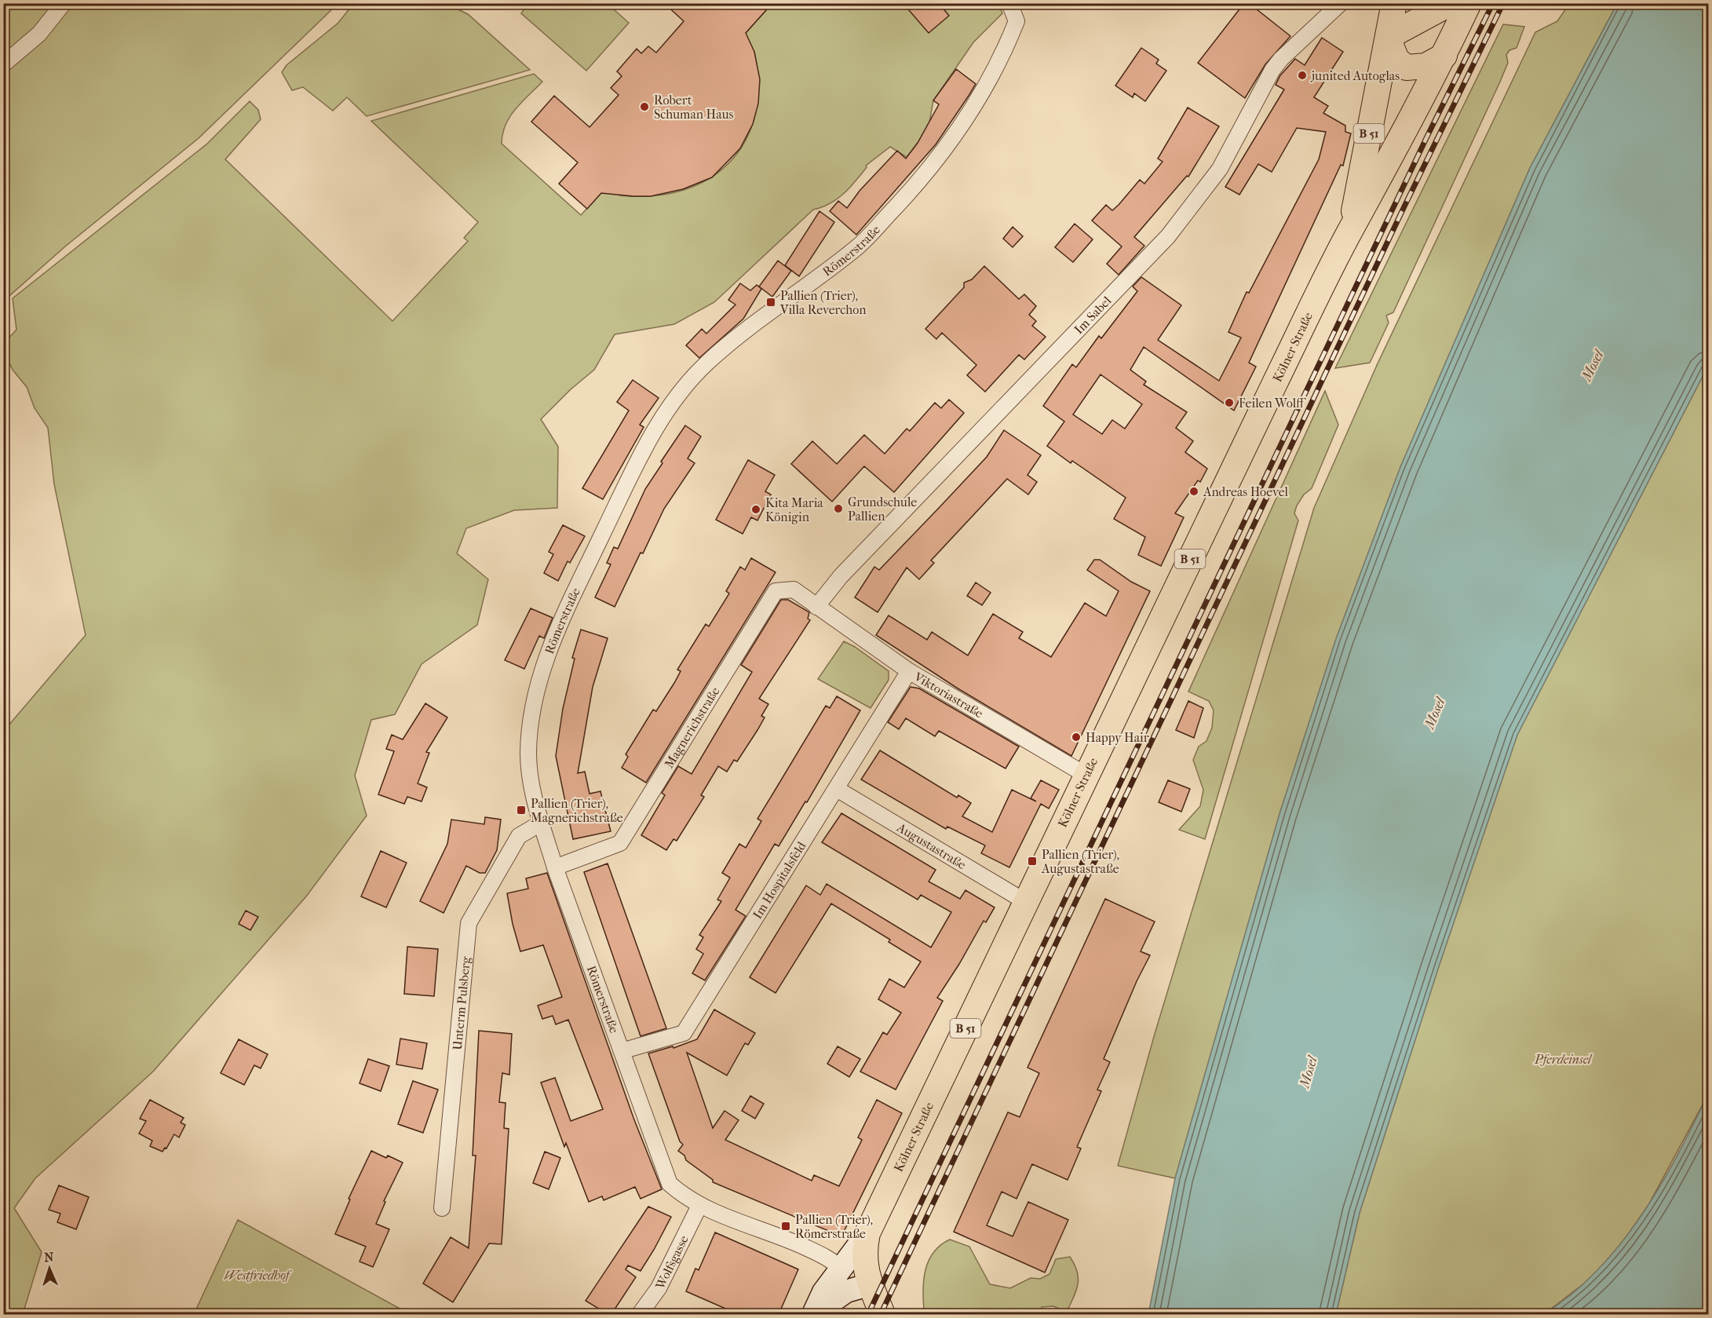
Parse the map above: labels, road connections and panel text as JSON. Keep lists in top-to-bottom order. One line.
{"streets":{"main road":["B 51","Kölner Straße"],"street":["Römerstraße","Im Sabel","Viktoriastraße","Magnerichstraße","Augustastraße","Im Hospitalsfeld","Unterm Pulsberg","Wolfsgasse"]},"crossings":[["B 51","Kölner Straße"],["Römerstraße","Magnerichstraße"],["Römerstraße","Im Hospitalsfeld"],["Römerstraße","Unterm Pulsberg"],["Römerstraße","Wolfsgasse"],["Im Sabel","Viktoriastraße"],["Im Sabel","Magnerichstraße"],["Kölner Straße","Viktoriastraße"],["Kölner Straße","Augustastraße"],["Viktoriastraße","Magnerichstraße"],["Viktoriastraße","Im Hospitalsfeld"],["Augustastraße","Im Hospitalsfeld"]],"water":["Mosel"],"parks":["Pferdeinsel","Westfriedhof"],"places":{"other":["junited Autoglas","Robert Schuman Haus","Feilen Wolff","Andreas Hoevel","Grundschule Pallien","Kita Maria Königin","Happy Hair"],"transit":["Pallien (Trier), Villa Reverchon","Pallien (Trier), Magnerichstraße","Pallien (Trier), Augustastraße","Pallien (Trier), Römerstraße"]},"north":"top"}
